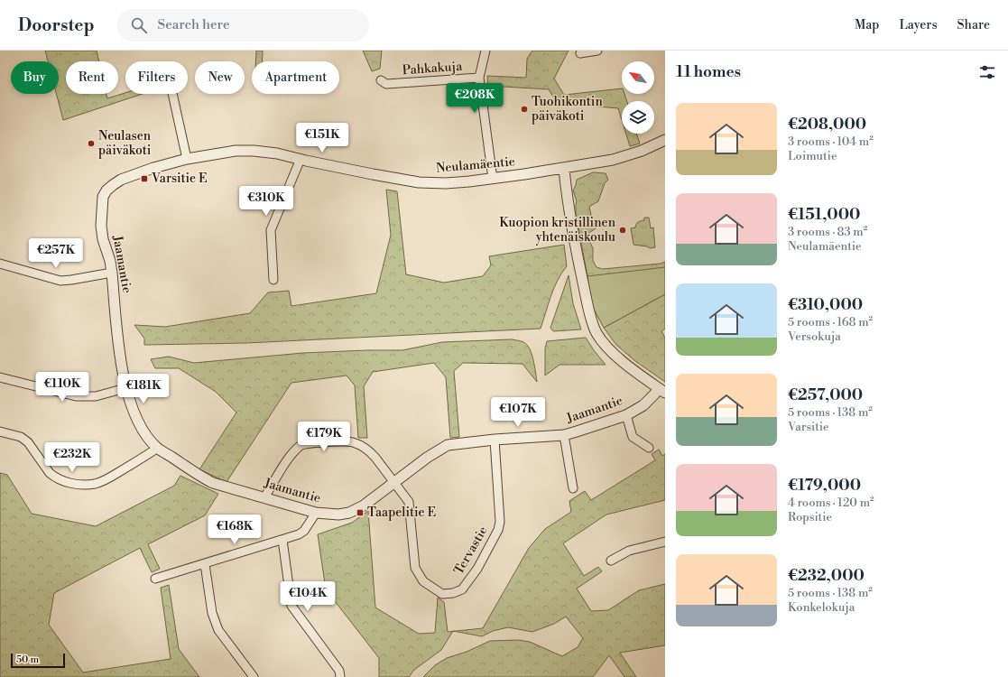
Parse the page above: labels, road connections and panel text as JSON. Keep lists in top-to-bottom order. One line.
{"streets":{"street":["Pahkakuja","Neulamäentie","Jaamantie","Tervastie"]},"crossings":[["Neulamäentie","Jaamantie"],["Jaamantie","Tervastie"]],"places":{"other":["Tuohikontin päiväkoti","Neulasen päiväkoti","Kuopion kristillinen yhtenäiskoulu"],"transit":["Varsitie E","Taapelitie E"]},"scale_bar":"50 m","north":"top left","page":{"header":"Doorstep","search":"Search here","nav":["Map","Layers","Share"],"heading":"11 homes","chip":["Buy","Rent","Filters","New","Apartment"],"price":["€208K","€151K","€310K","€257K","€110K","€181K","€107K","€179K","€232K","€168K","€104K"],"list":[{"name":"€208,000","note":"3 rooms · 104 m² · Loimutie"},{"name":"€151,000","note":"3 rooms · 83 m² · Neulamäentie"},{"name":"€310,000","note":"5 rooms · 168 m² · Versokuja"},{"name":"€257,000","note":"5 rooms · 138 m² · Varsitie"},{"name":"€179,000","note":"4 rooms · 120 m² · Ropsitie"},{"name":"€232,000","note":"5 rooms · 138 m² · Konkelokuja"}],"scale":"50 m"}}
